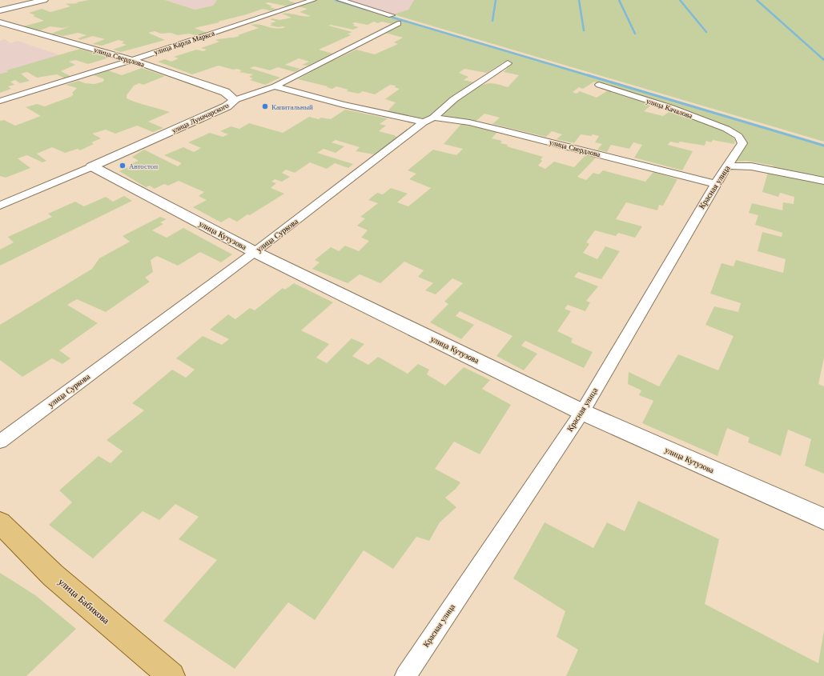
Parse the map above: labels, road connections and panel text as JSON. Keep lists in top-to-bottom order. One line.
{"streets":{"main road":["улица Бабикова"],"street":["улица Карла Маркса","улица Свердлова","улица Качалова","улица Луначарского","Красная улица","улица Кутузова","улица Суркова"]},"crossings":[["улица Карла Маркса","улица Свердлова"],["улица Свердлова","улица Луначарского"],["улица Свердлова","Красная улица"],["улица Свердлова","улица Суркова"],["улица Качалова","Красная улица"],["улица Луначарского","улица Кутузова"],["Красная улица","улица Кутузова"],["улица Кутузова","улица Суркова"]],"places":["Капитальный","Автостоп"]}
